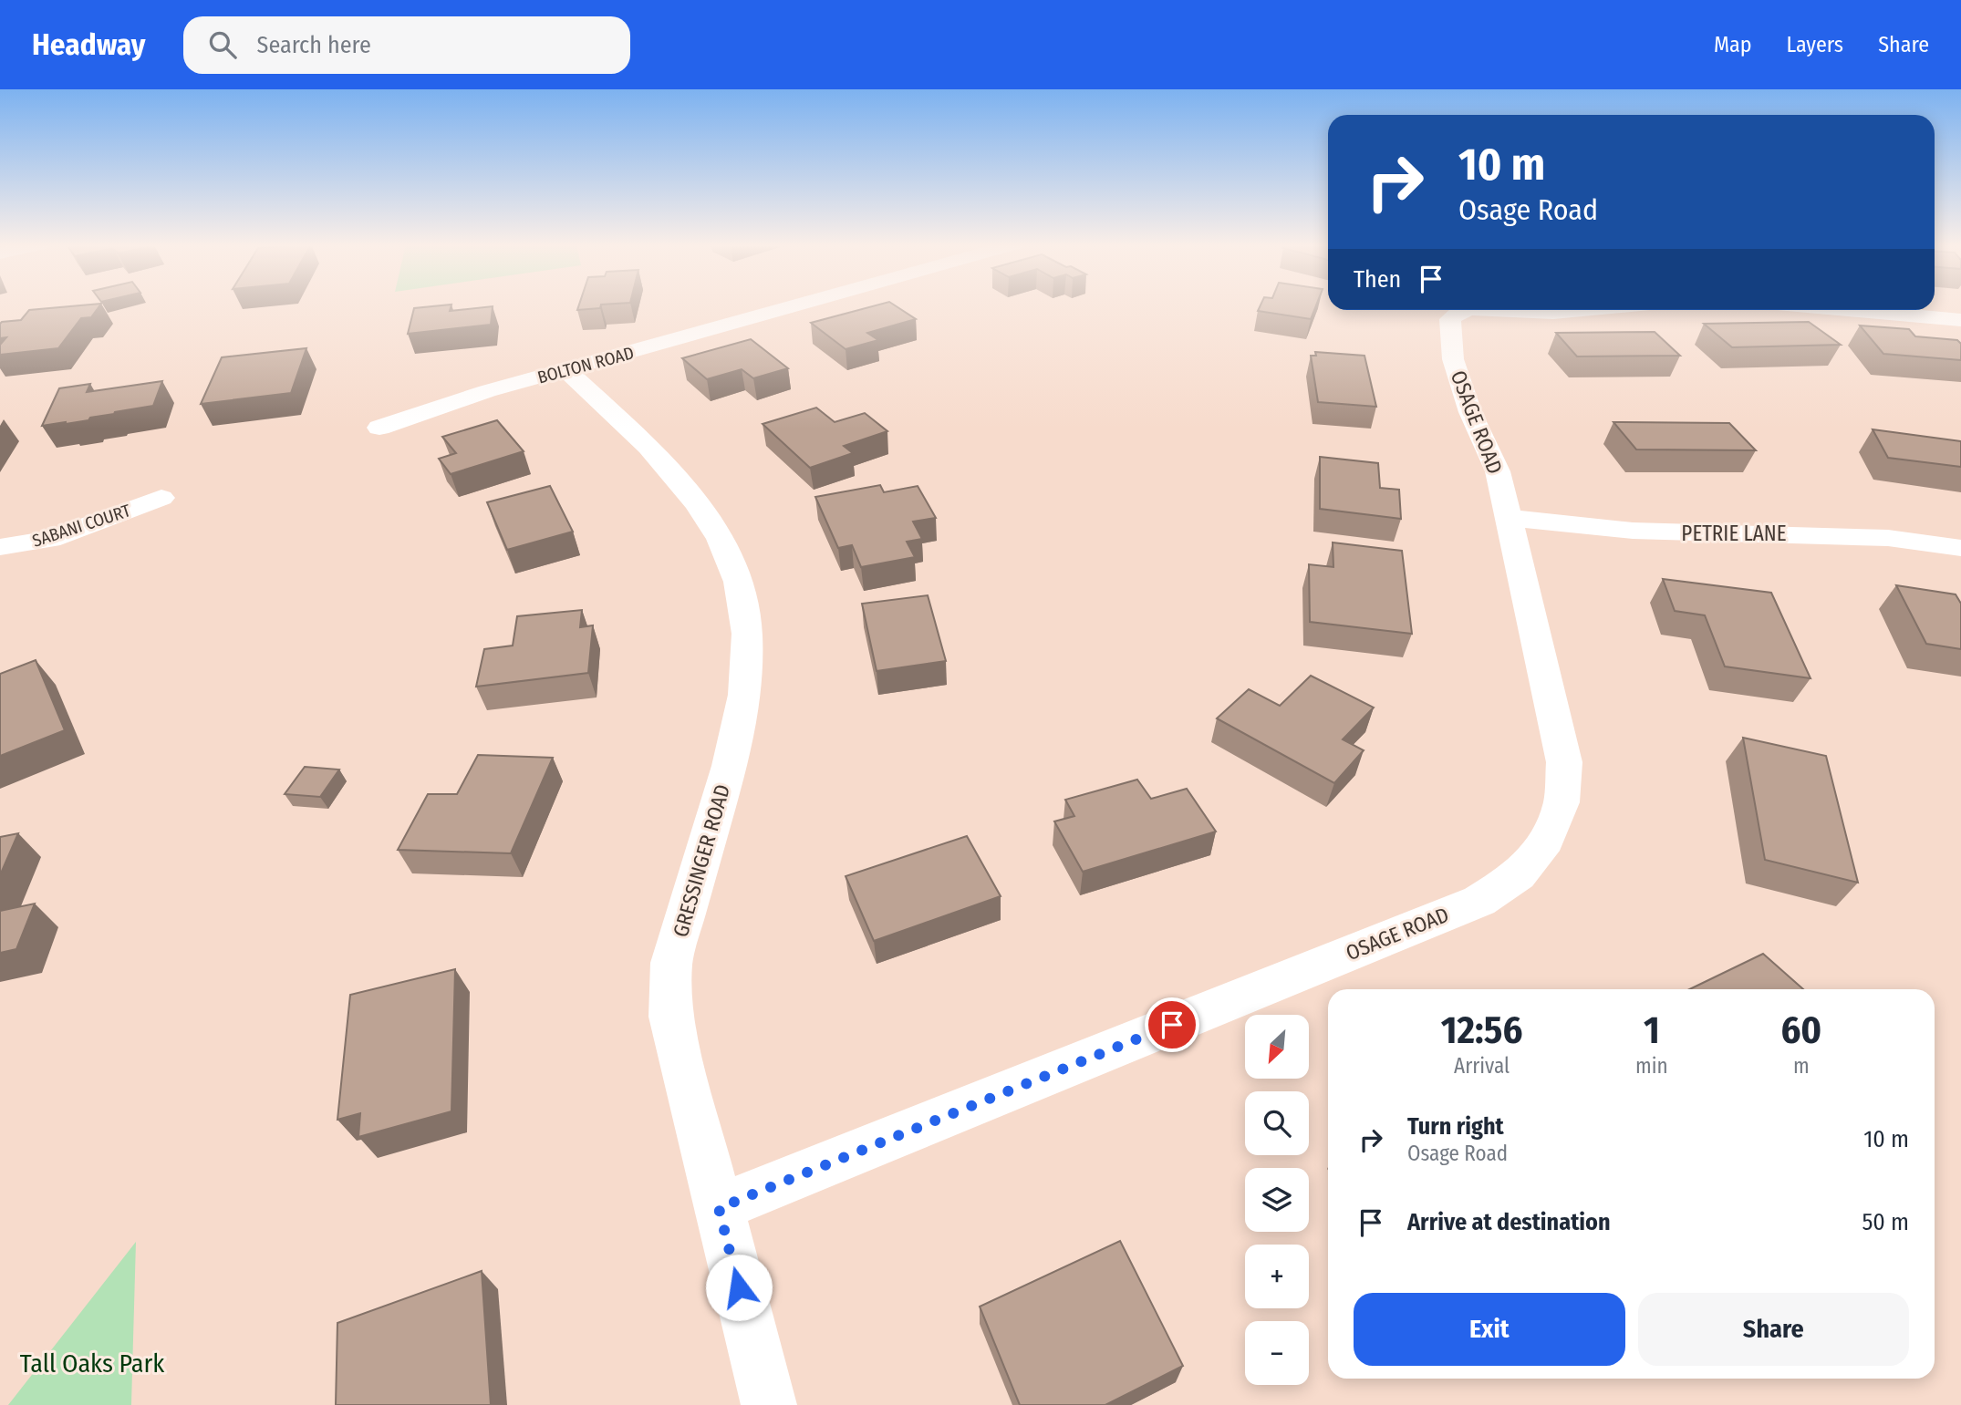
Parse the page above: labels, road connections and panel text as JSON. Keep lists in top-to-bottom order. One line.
{"streets":{"street":["BOLTON ROAD","OSAGE ROAD","SABANI COURT","PETRIE LANE","GRESSINGER ROAD"]},"crossings":[["BOLTON ROAD","GRESSINGER ROAD"],["OSAGE ROAD","PETRIE LANE"],["OSAGE ROAD","GRESSINGER ROAD"]],"parks":["Tall Oaks Park"],"north":"bottom left","page":{"header":"Headway","search":"Search here","nav":["Map","Layers","Share"],"turn":["10 m","Osage Road"],"then":"Then","eta":["12:56","Arrival","1","min","60","m"],"map_buttons":["+","−"],"list":[{"name":"Turn right","note":"Osage Road","value":"10 m"},{"name":"Arrive at destination","value":"50 m"}],"buttons":["Exit","Share"]}}
